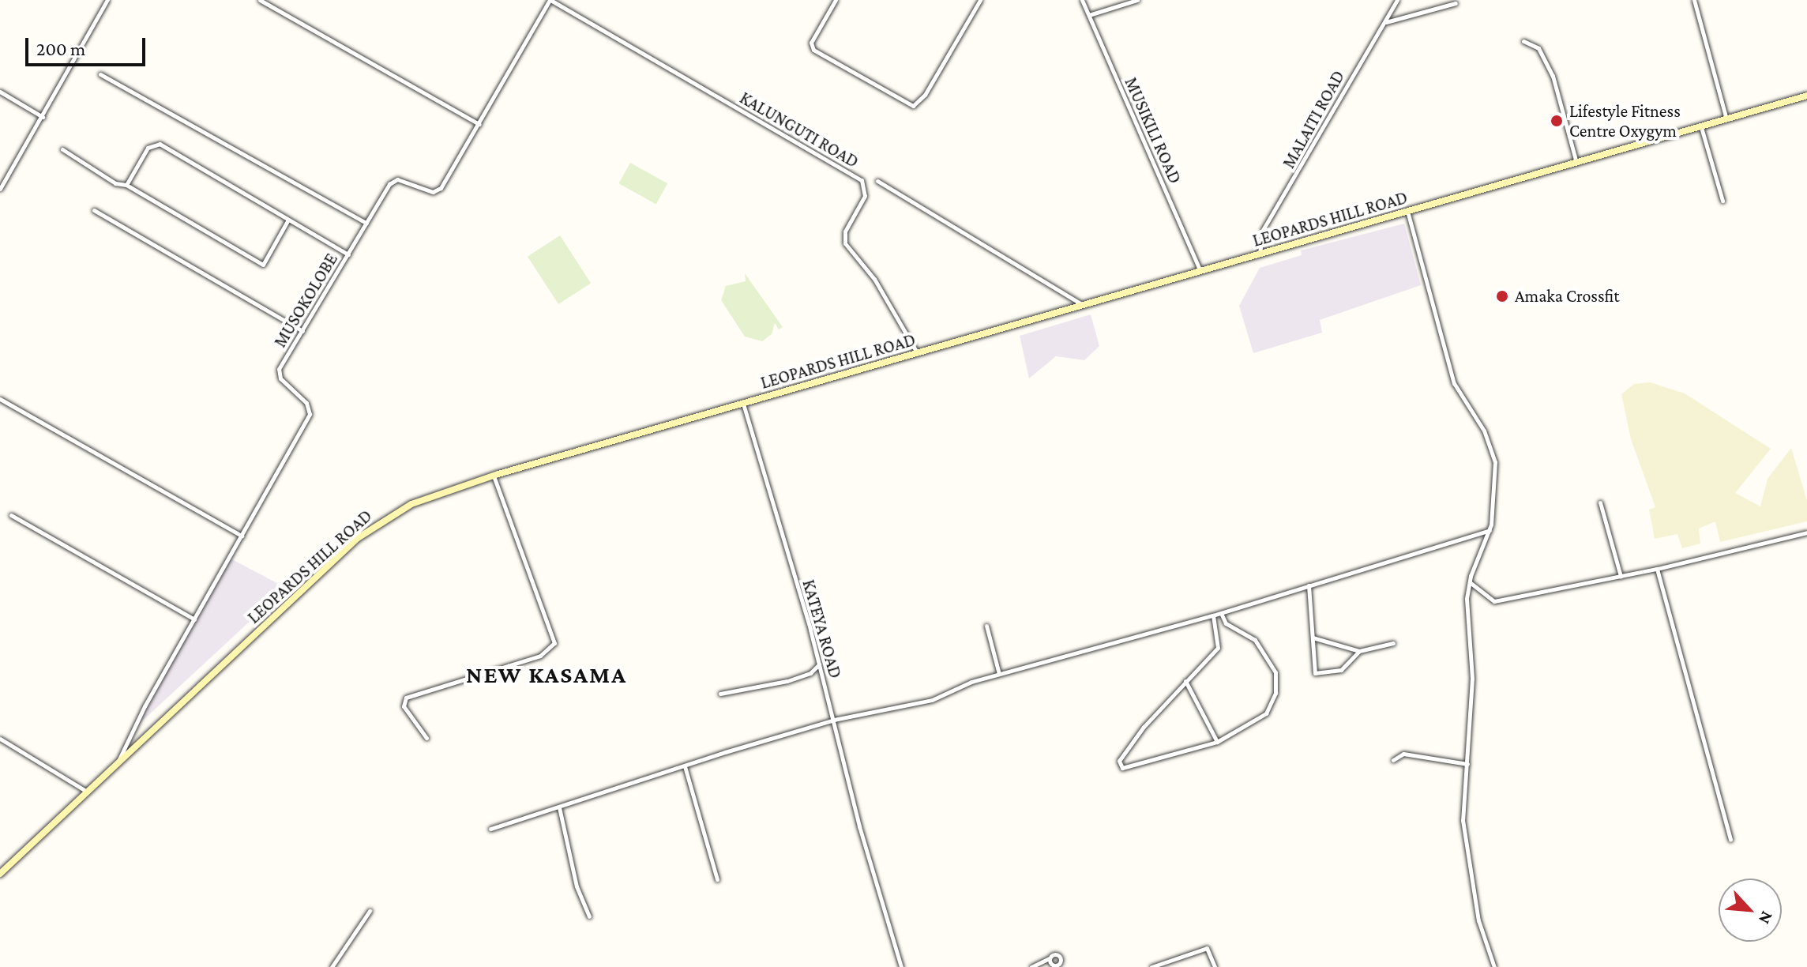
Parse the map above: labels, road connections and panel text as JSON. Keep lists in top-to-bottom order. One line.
{"streets":{"main road":["LEOPARDS HILL ROAD"],"street":["MALAITI ROAD","KALUNGUTI ROAD","MUSIKILI ROAD","MUSOKOLOBE","KATEYA ROAD"]},"crossings":[["MALAITI ROAD","LEOPARDS HILL ROAD"],["KALUNGUTI ROAD","LEOPARDS HILL ROAD"],["KALUNGUTI ROAD","MUSOKOLOBE"],["MUSIKILI ROAD","LEOPARDS HILL ROAD"],["LEOPARDS HILL ROAD","MUSOKOLOBE"],["LEOPARDS HILL ROAD","KATEYA ROAD"]],"districts":["NEW KASAMA"],"places":["Lifestyle Fitness Centre Oxygym","Amaka Crossfit"],"scale_bar":"200 m","north":"bottom right"}
